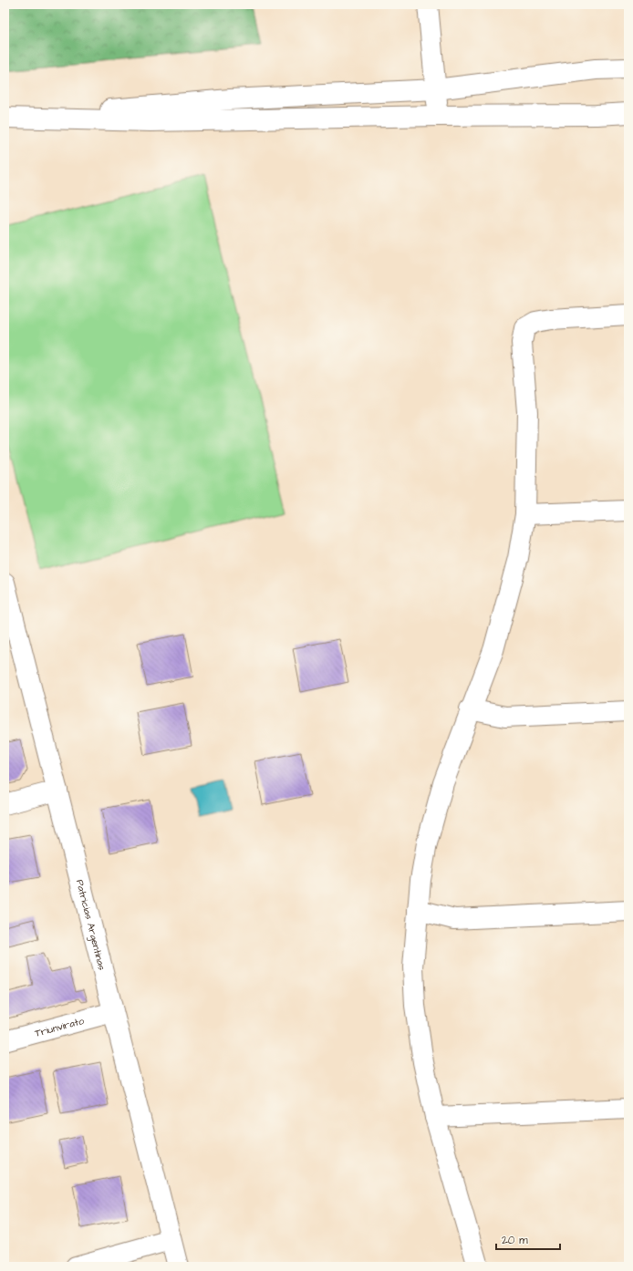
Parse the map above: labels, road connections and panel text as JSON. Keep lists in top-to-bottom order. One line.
{"streets":{"street":["Patricias Argentinas","Triunvirato"]},"crossings":[["Patricias Argentinas","Triunvirato"]],"scale_bar":"20 m"}
